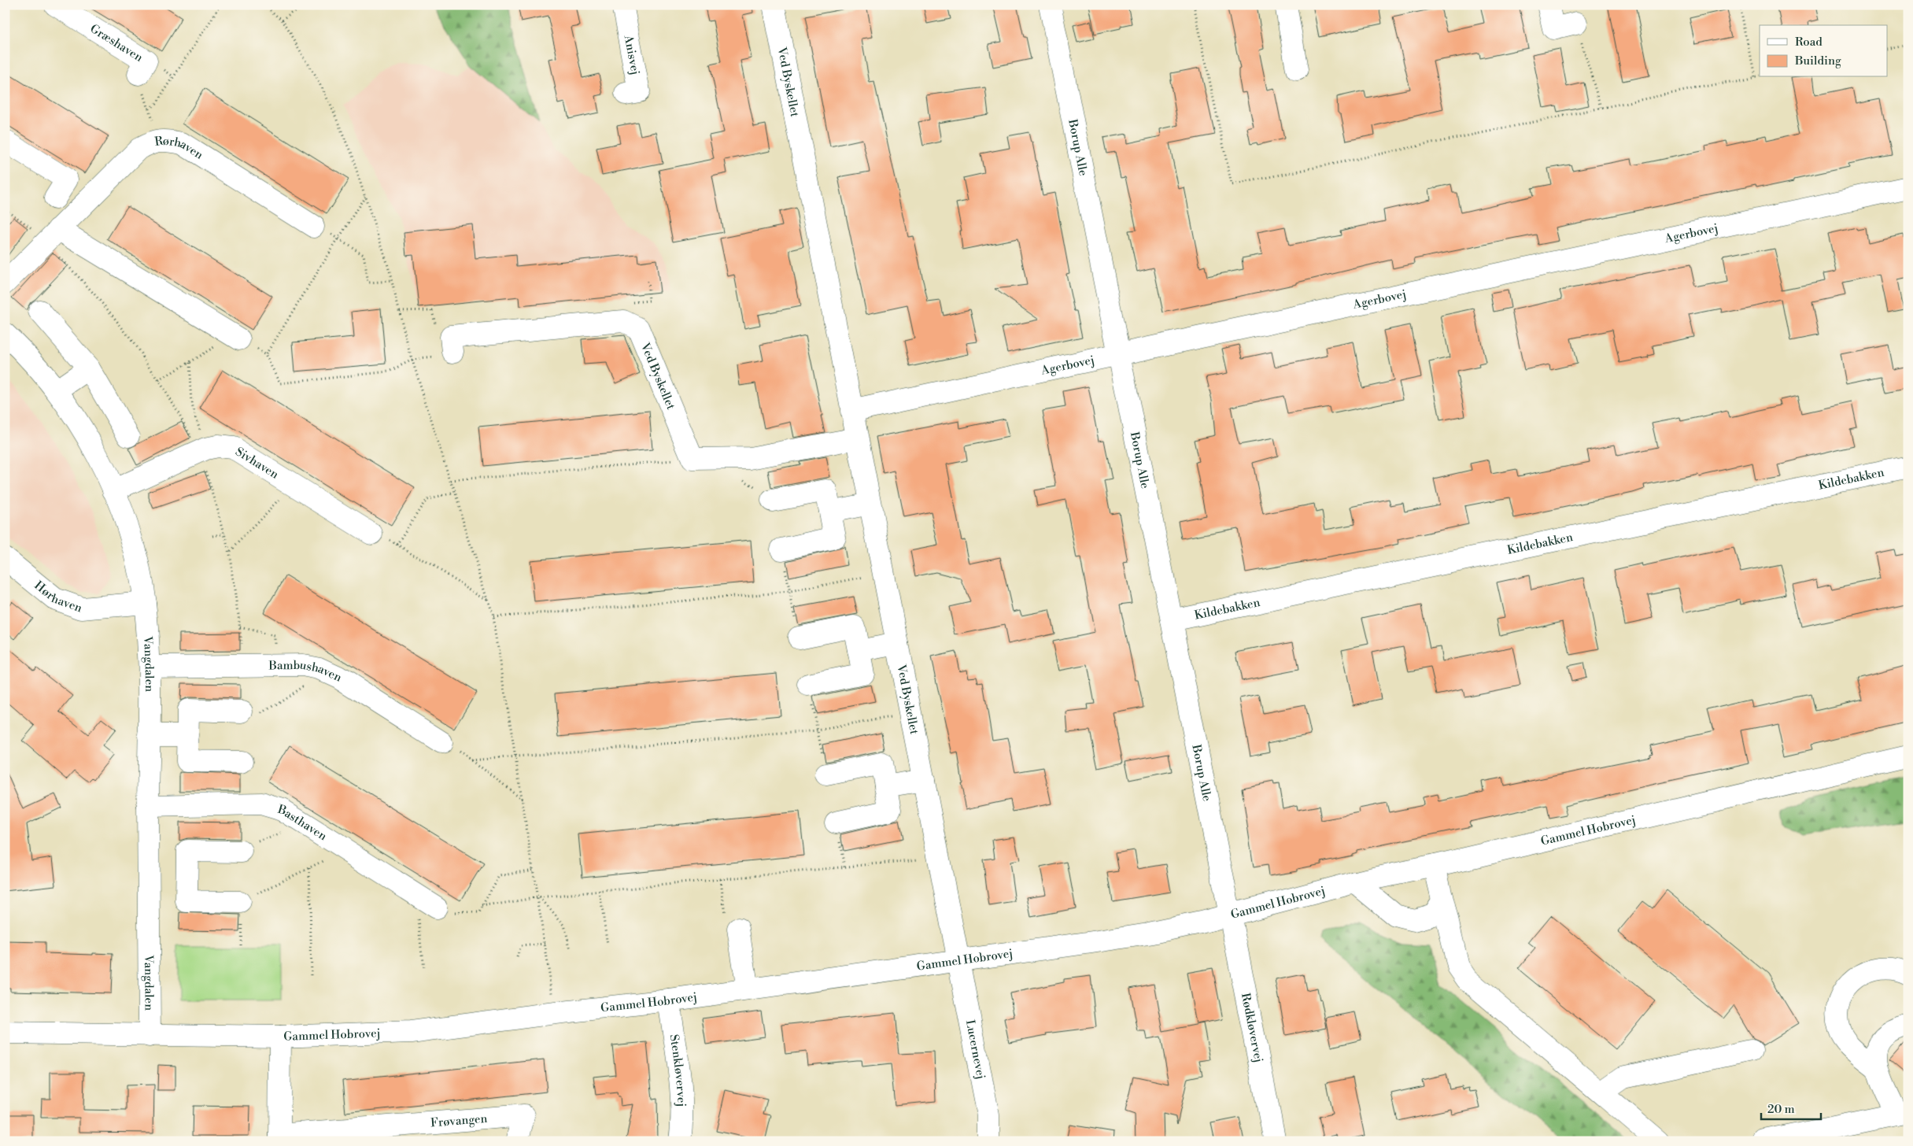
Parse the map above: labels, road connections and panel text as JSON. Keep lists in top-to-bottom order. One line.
{"streets":{"street":["Græshaven","Anisvej","Ved Byskellet","Borup Alle","Rørhaven","Agerbovej","Sivhaven","Kildebakken","Hørhaven","Vangdalen","Bambushaven","Basthaven","Gammel Hobrovej","Rødkløvervej","Lucernevej","Stenkløvervej","Frøvangen"]},"crossings":[["Ved Byskellet","Agerbovej"],["Ved Byskellet","Gammel Hobrovej"],["Ved Byskellet","Lucernevej"],["Borup Alle","Agerbovej"],["Borup Alle","Kildebakken"],["Borup Alle","Gammel Hobrovej"],["Borup Alle","Rødkløvervej"],["Sivhaven","Vangdalen"],["Hørhaven","Vangdalen"],["Vangdalen","Bambushaven"],["Vangdalen","Basthaven"],["Vangdalen","Gammel Hobrovej"],["Gammel Hobrovej","Rødkløvervej"],["Gammel Hobrovej","Lucernevej"],["Gammel Hobrovej","Stenkløvervej"],["Gammel Hobrovej","Frøvangen"]],"legend":["Road","Building"],"scale_bar":"20 m"}
